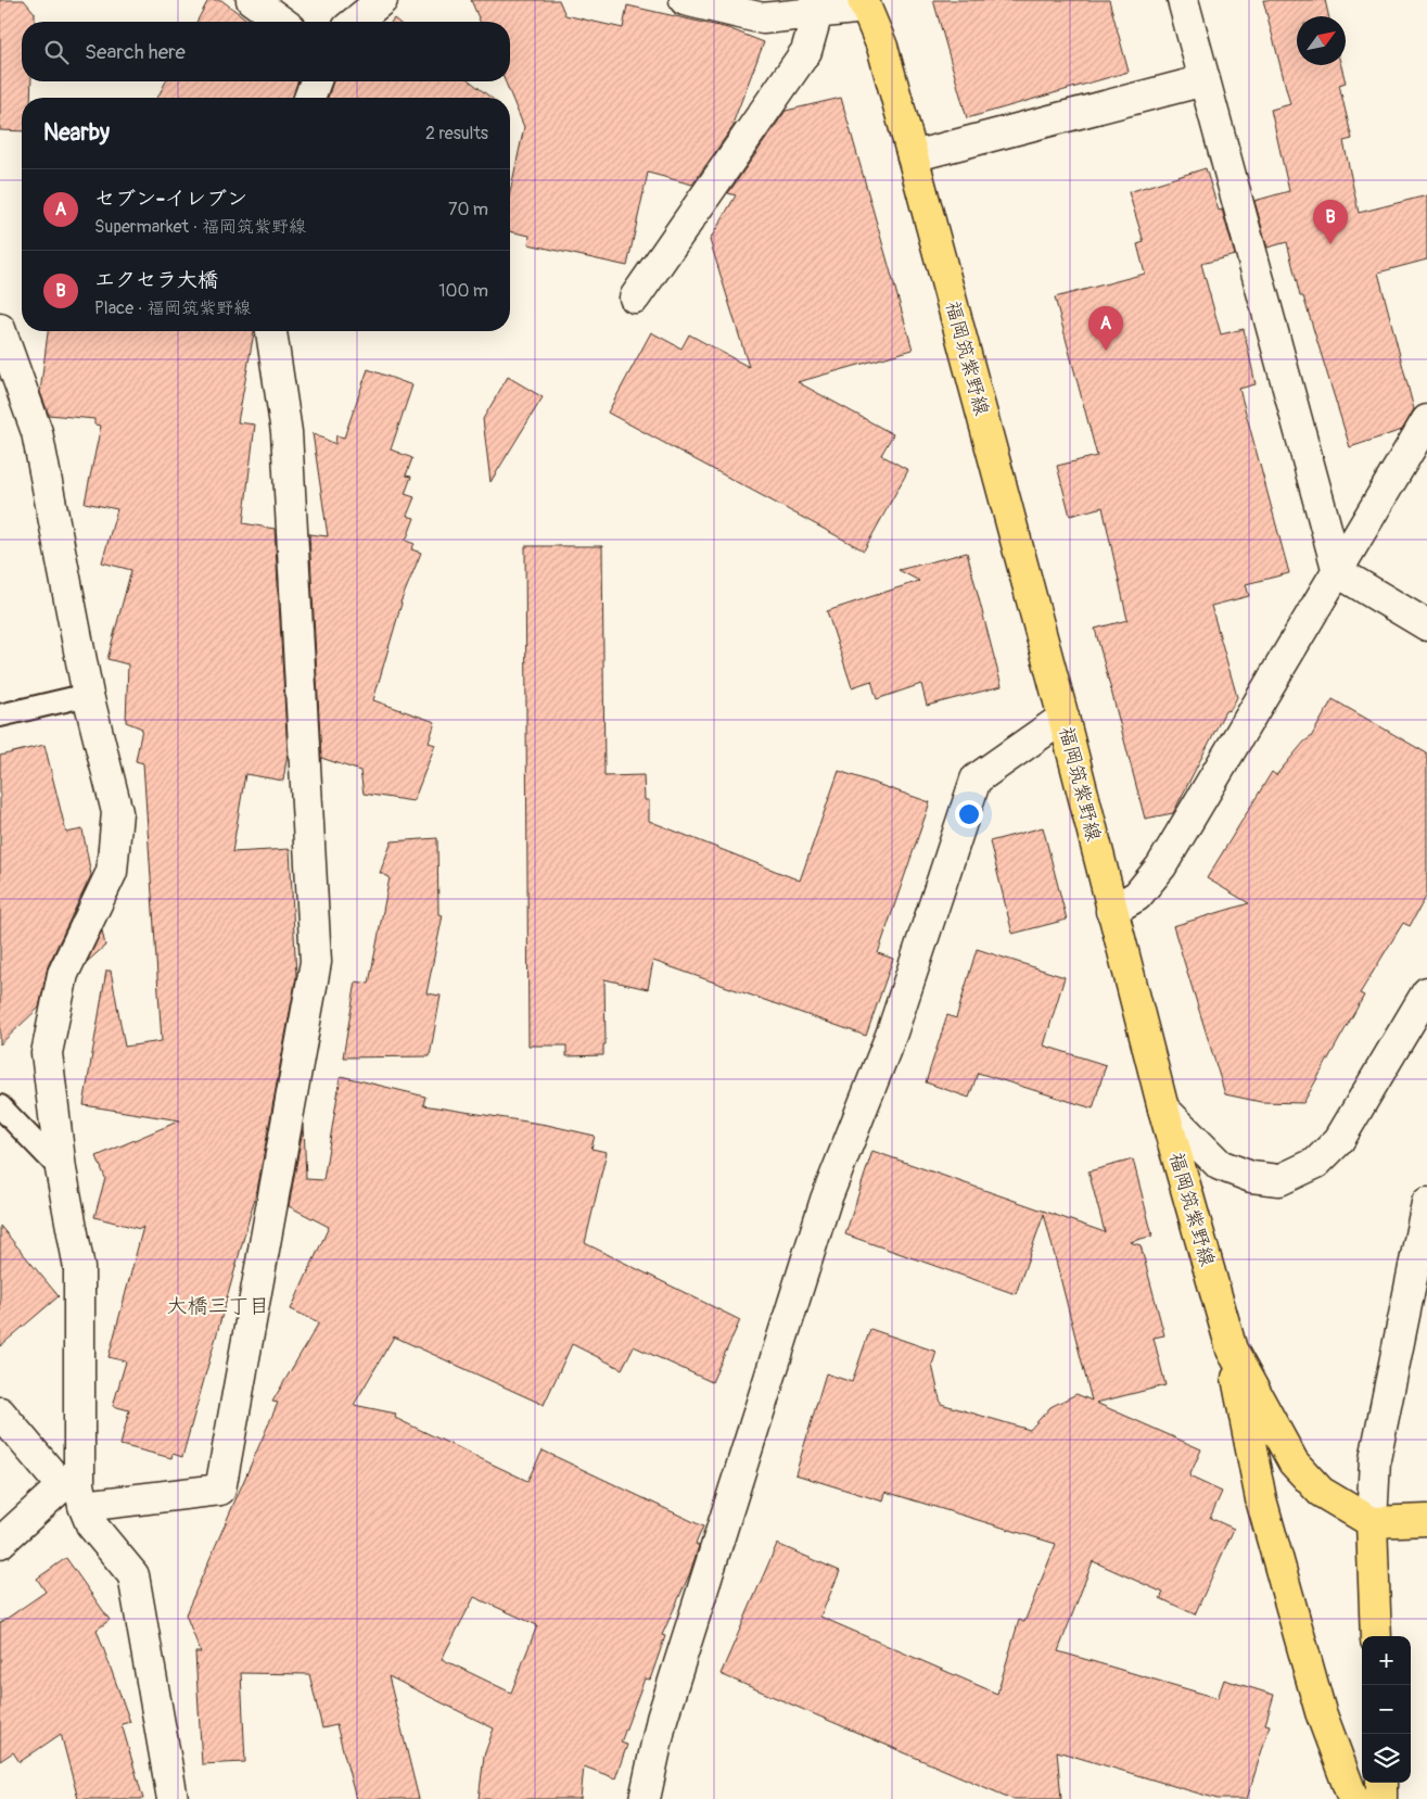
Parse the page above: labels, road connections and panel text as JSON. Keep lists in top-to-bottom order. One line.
{"streets":{"main road":["福岡筑紫野線"]},"districts":["大橋三丁目"],"north":"top right","page":{"search":"Search here","heading":["Nearby","2 results"],"list":[{"mark":"A","name":"セブン-イレブン","note":"Supermarket · 福岡筑紫野線","value":"70 m"},{"mark":"B","name":"エクセラ大橋","note":"Place · 福岡筑紫野線","value":"100 m"}],"pins":["B","A"],"map_buttons":["+","−"]}}
